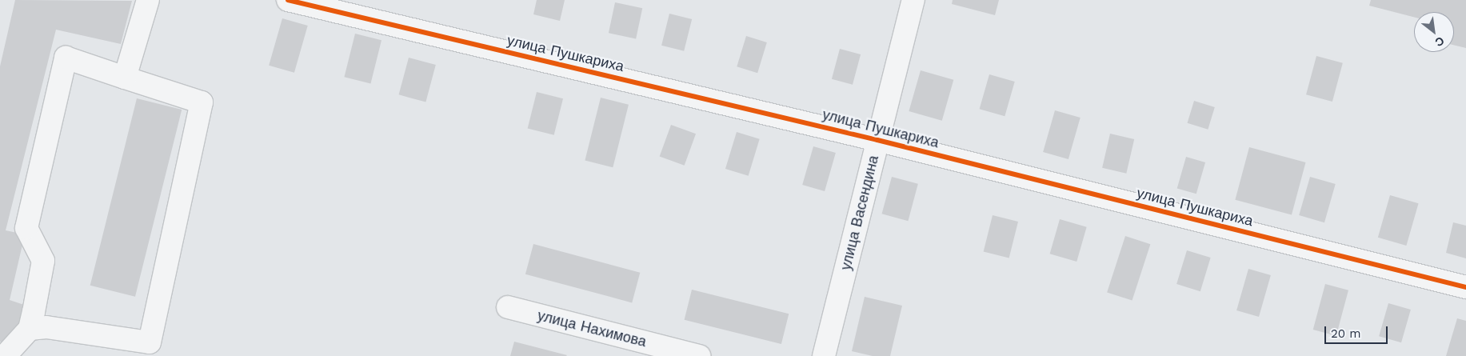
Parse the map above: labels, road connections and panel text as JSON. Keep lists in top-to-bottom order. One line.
{"streets":{"street":["улица Пушкариха","улица Васендина","улица Нахимова"]},"crossings":[["улица Пушкариха","улица Васендина"]],"scale_bar":"20 m","north":"bottom right"}
